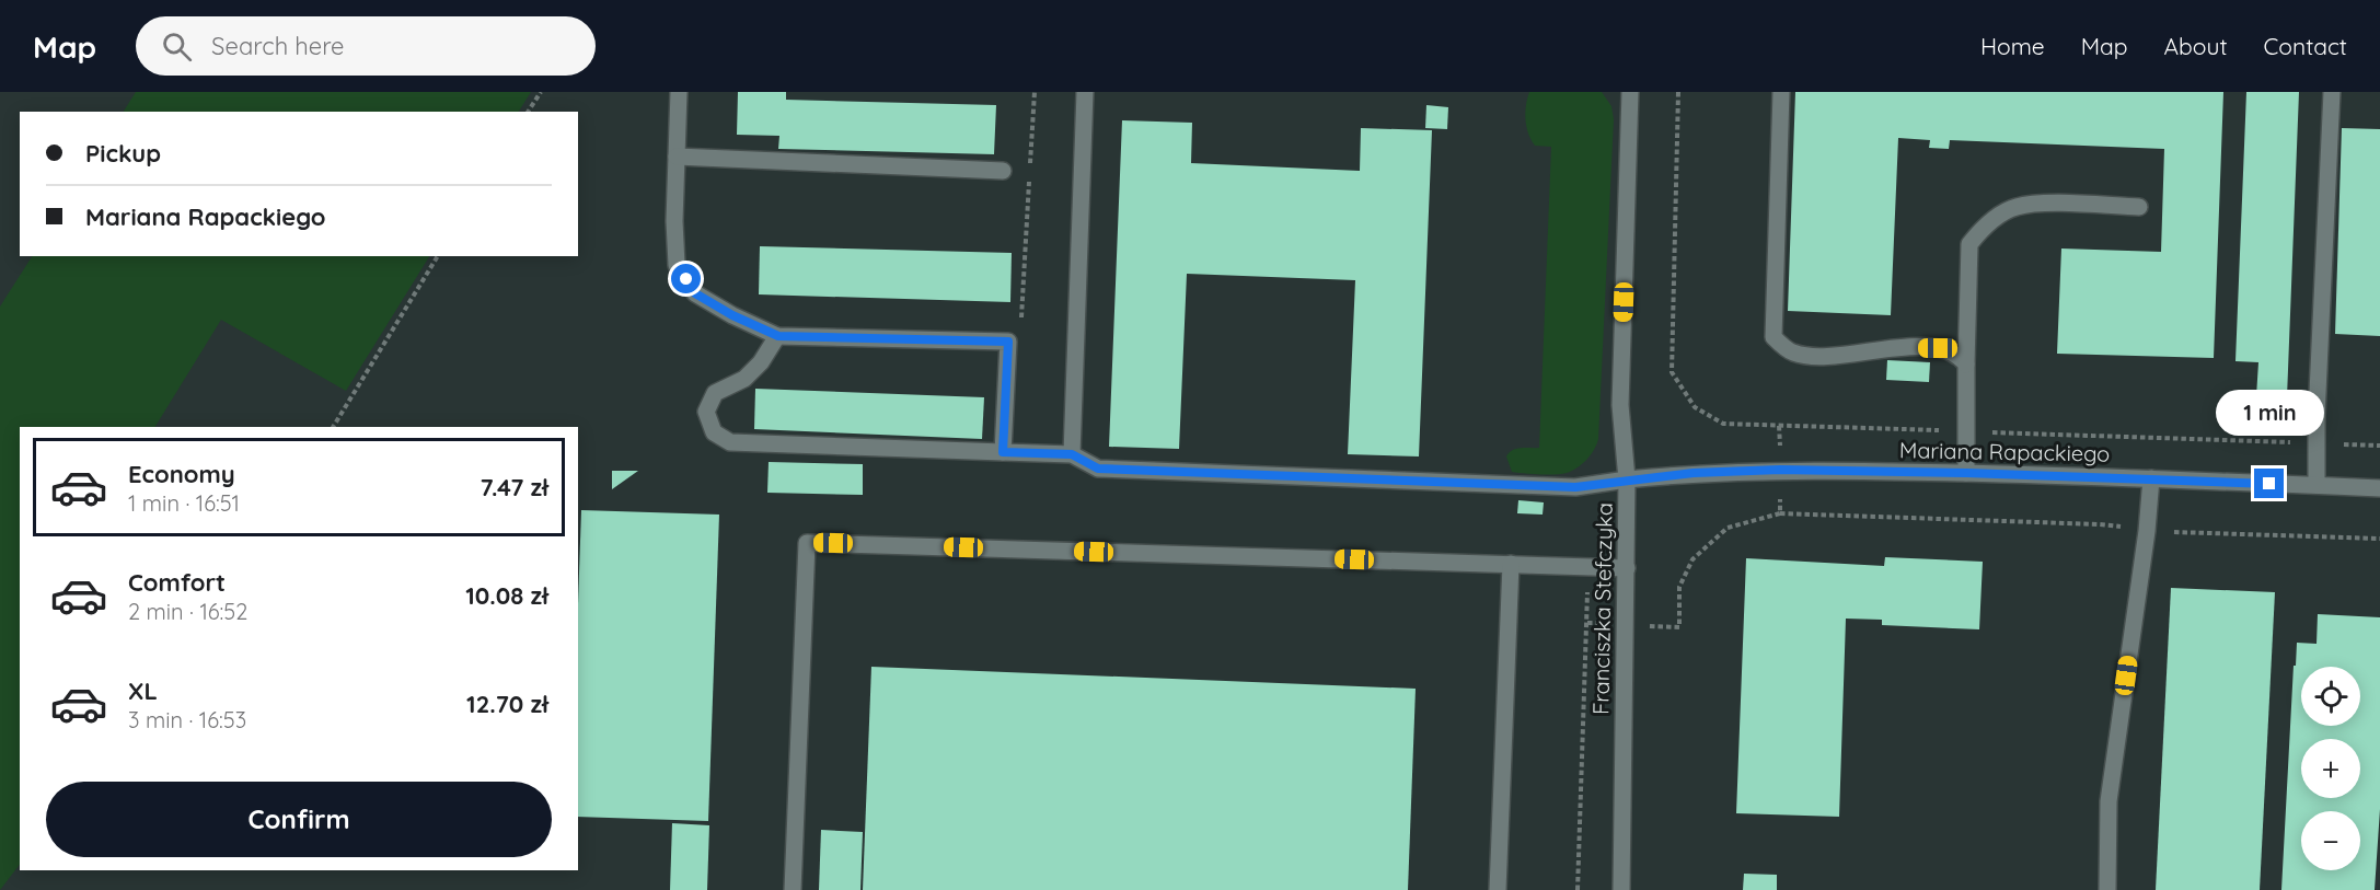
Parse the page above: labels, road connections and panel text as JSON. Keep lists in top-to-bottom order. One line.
{"streets":{"street":["Mariana Rapackiego","Franciszka Stefczyka"]},"crossings":[["Mariana Rapackiego","Franciszka Stefczyka"]],"page":{"header":"Map","search":"Search here","nav":["Home","Map","About","Contact"],"banner":["Pickup","Mariana Rapackiego"],"bubble":"1 min","list":[{"name":"Economy","note":"1 min · 16:51","value":"7.47 zł"},{"name":"Comfort","note":"2 min · 16:52","value":"10.08 zł"},{"name":"XL","note":"3 min · 16:53","value":"12.70 zł"}],"map_buttons":["+","−"],"buttons":"Confirm"}}
